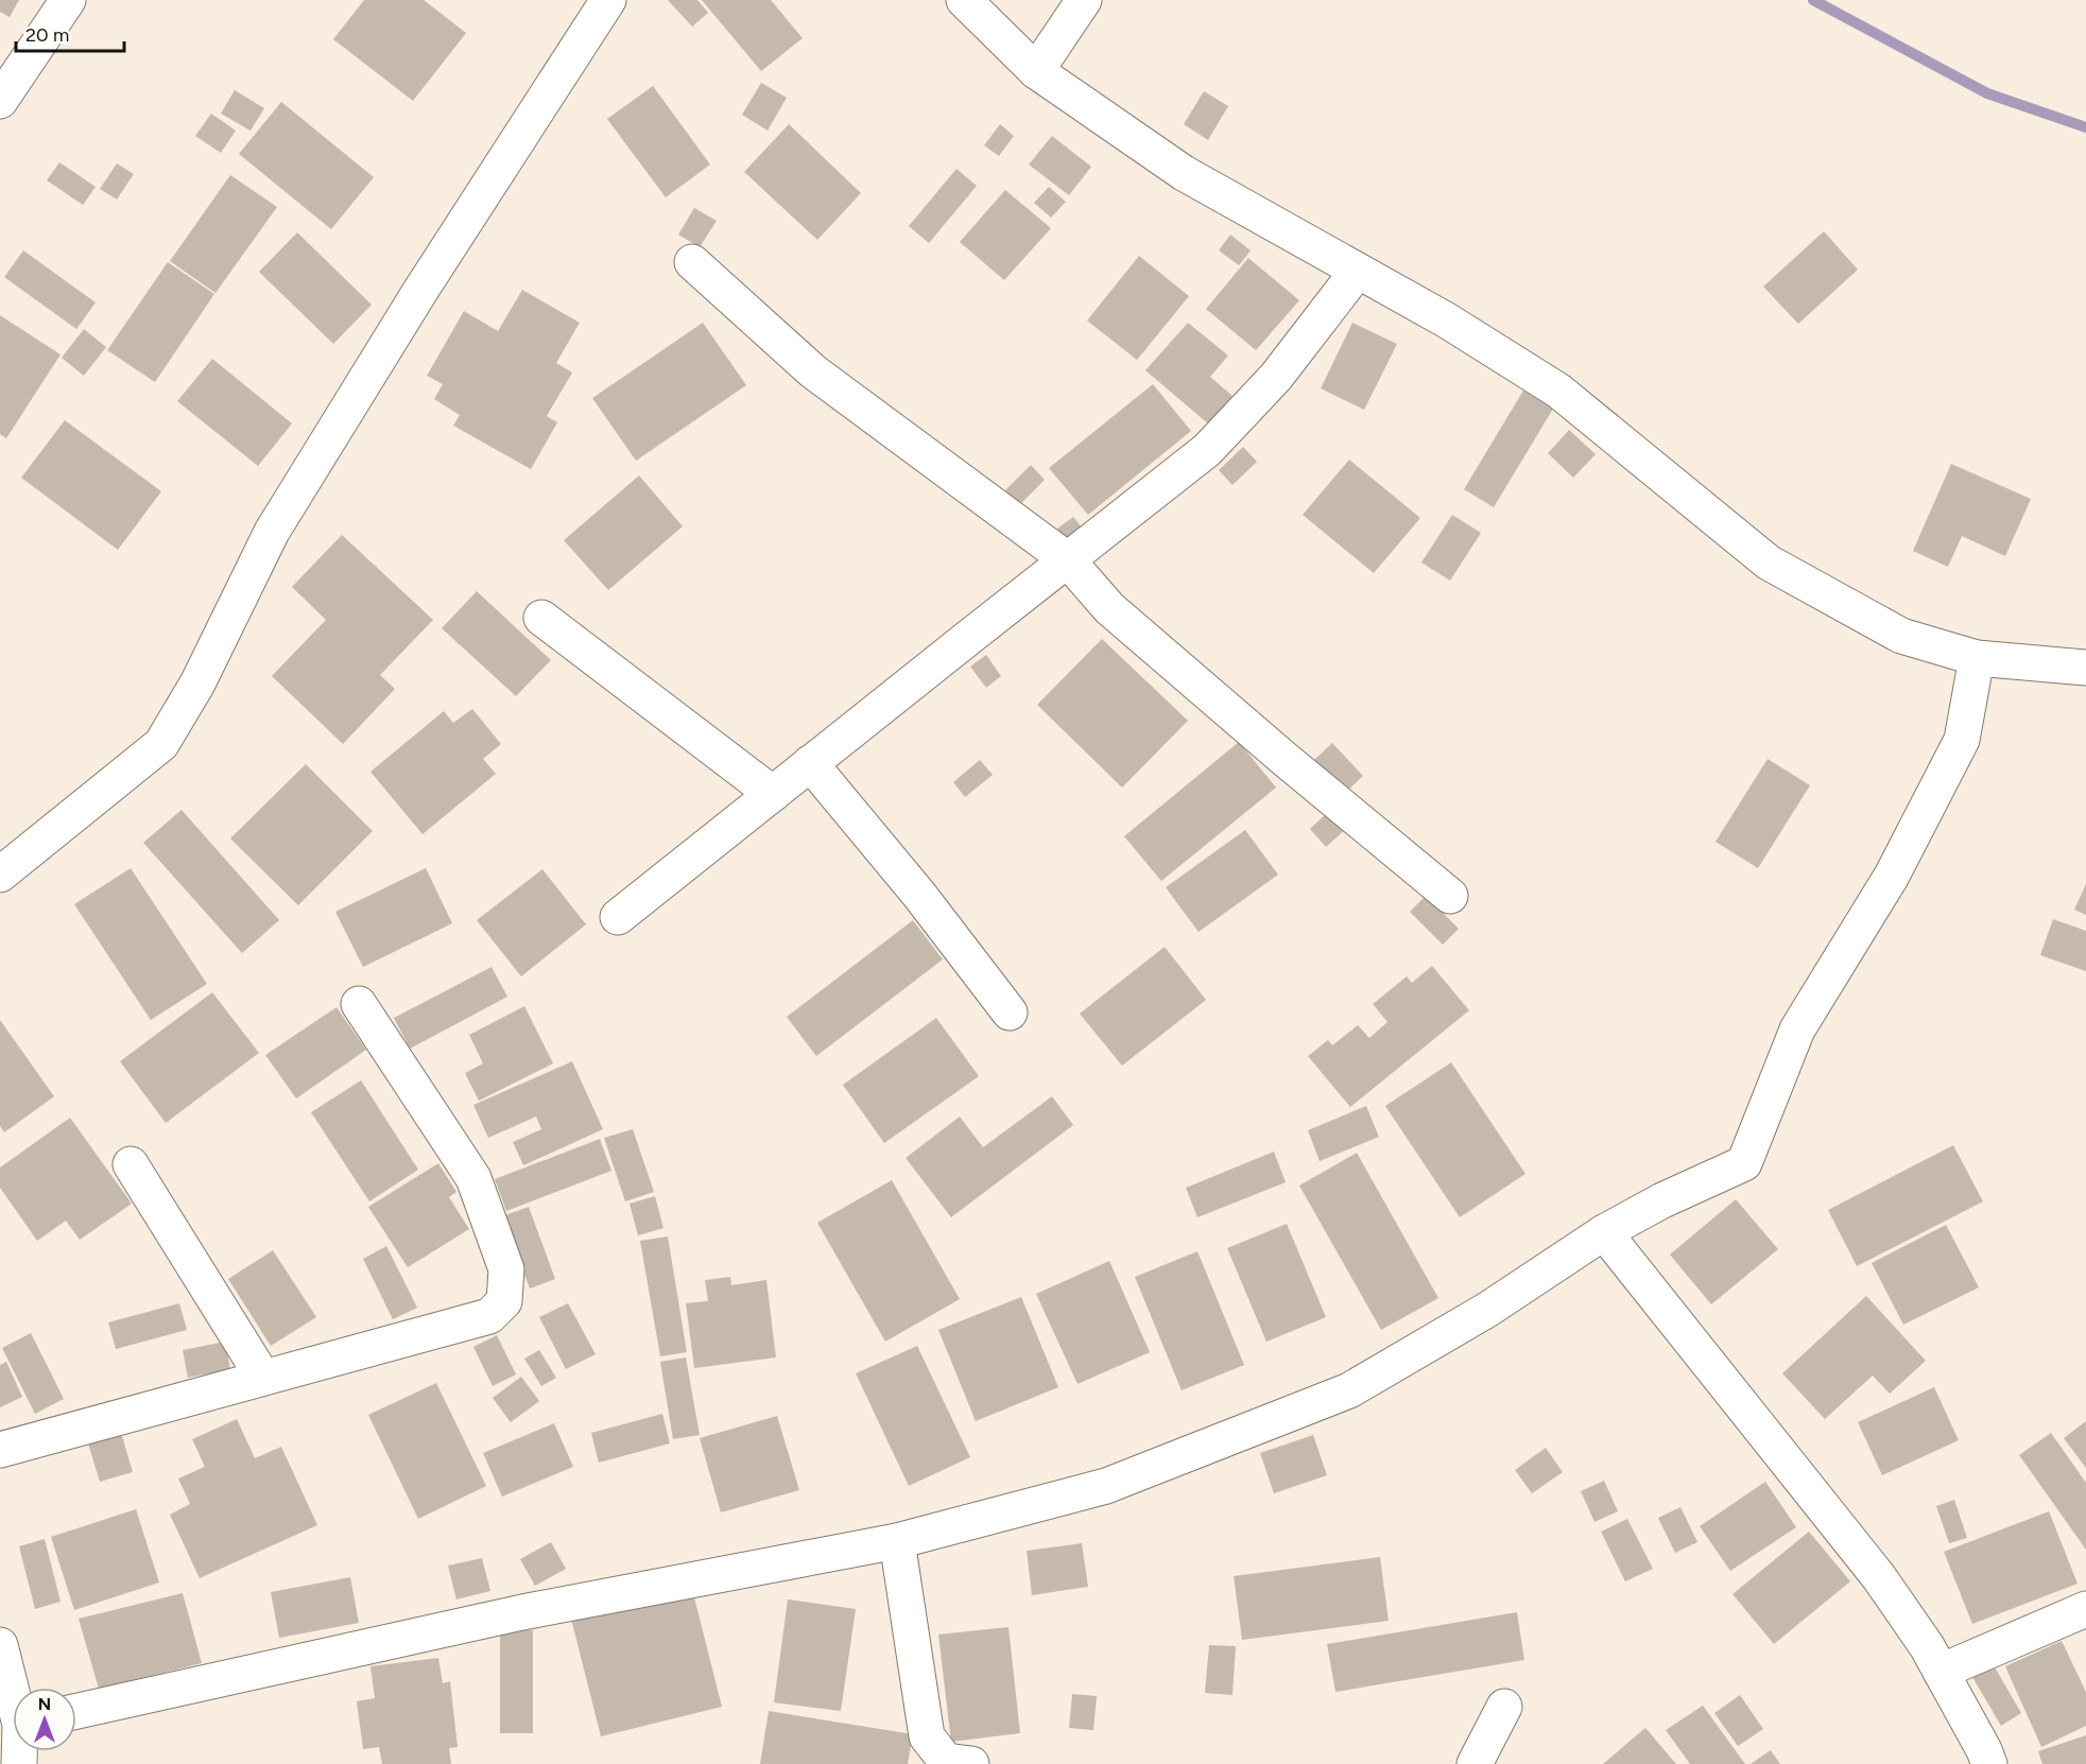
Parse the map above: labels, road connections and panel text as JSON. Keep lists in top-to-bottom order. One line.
{"scale_bar":"20 m","north":"top"}
